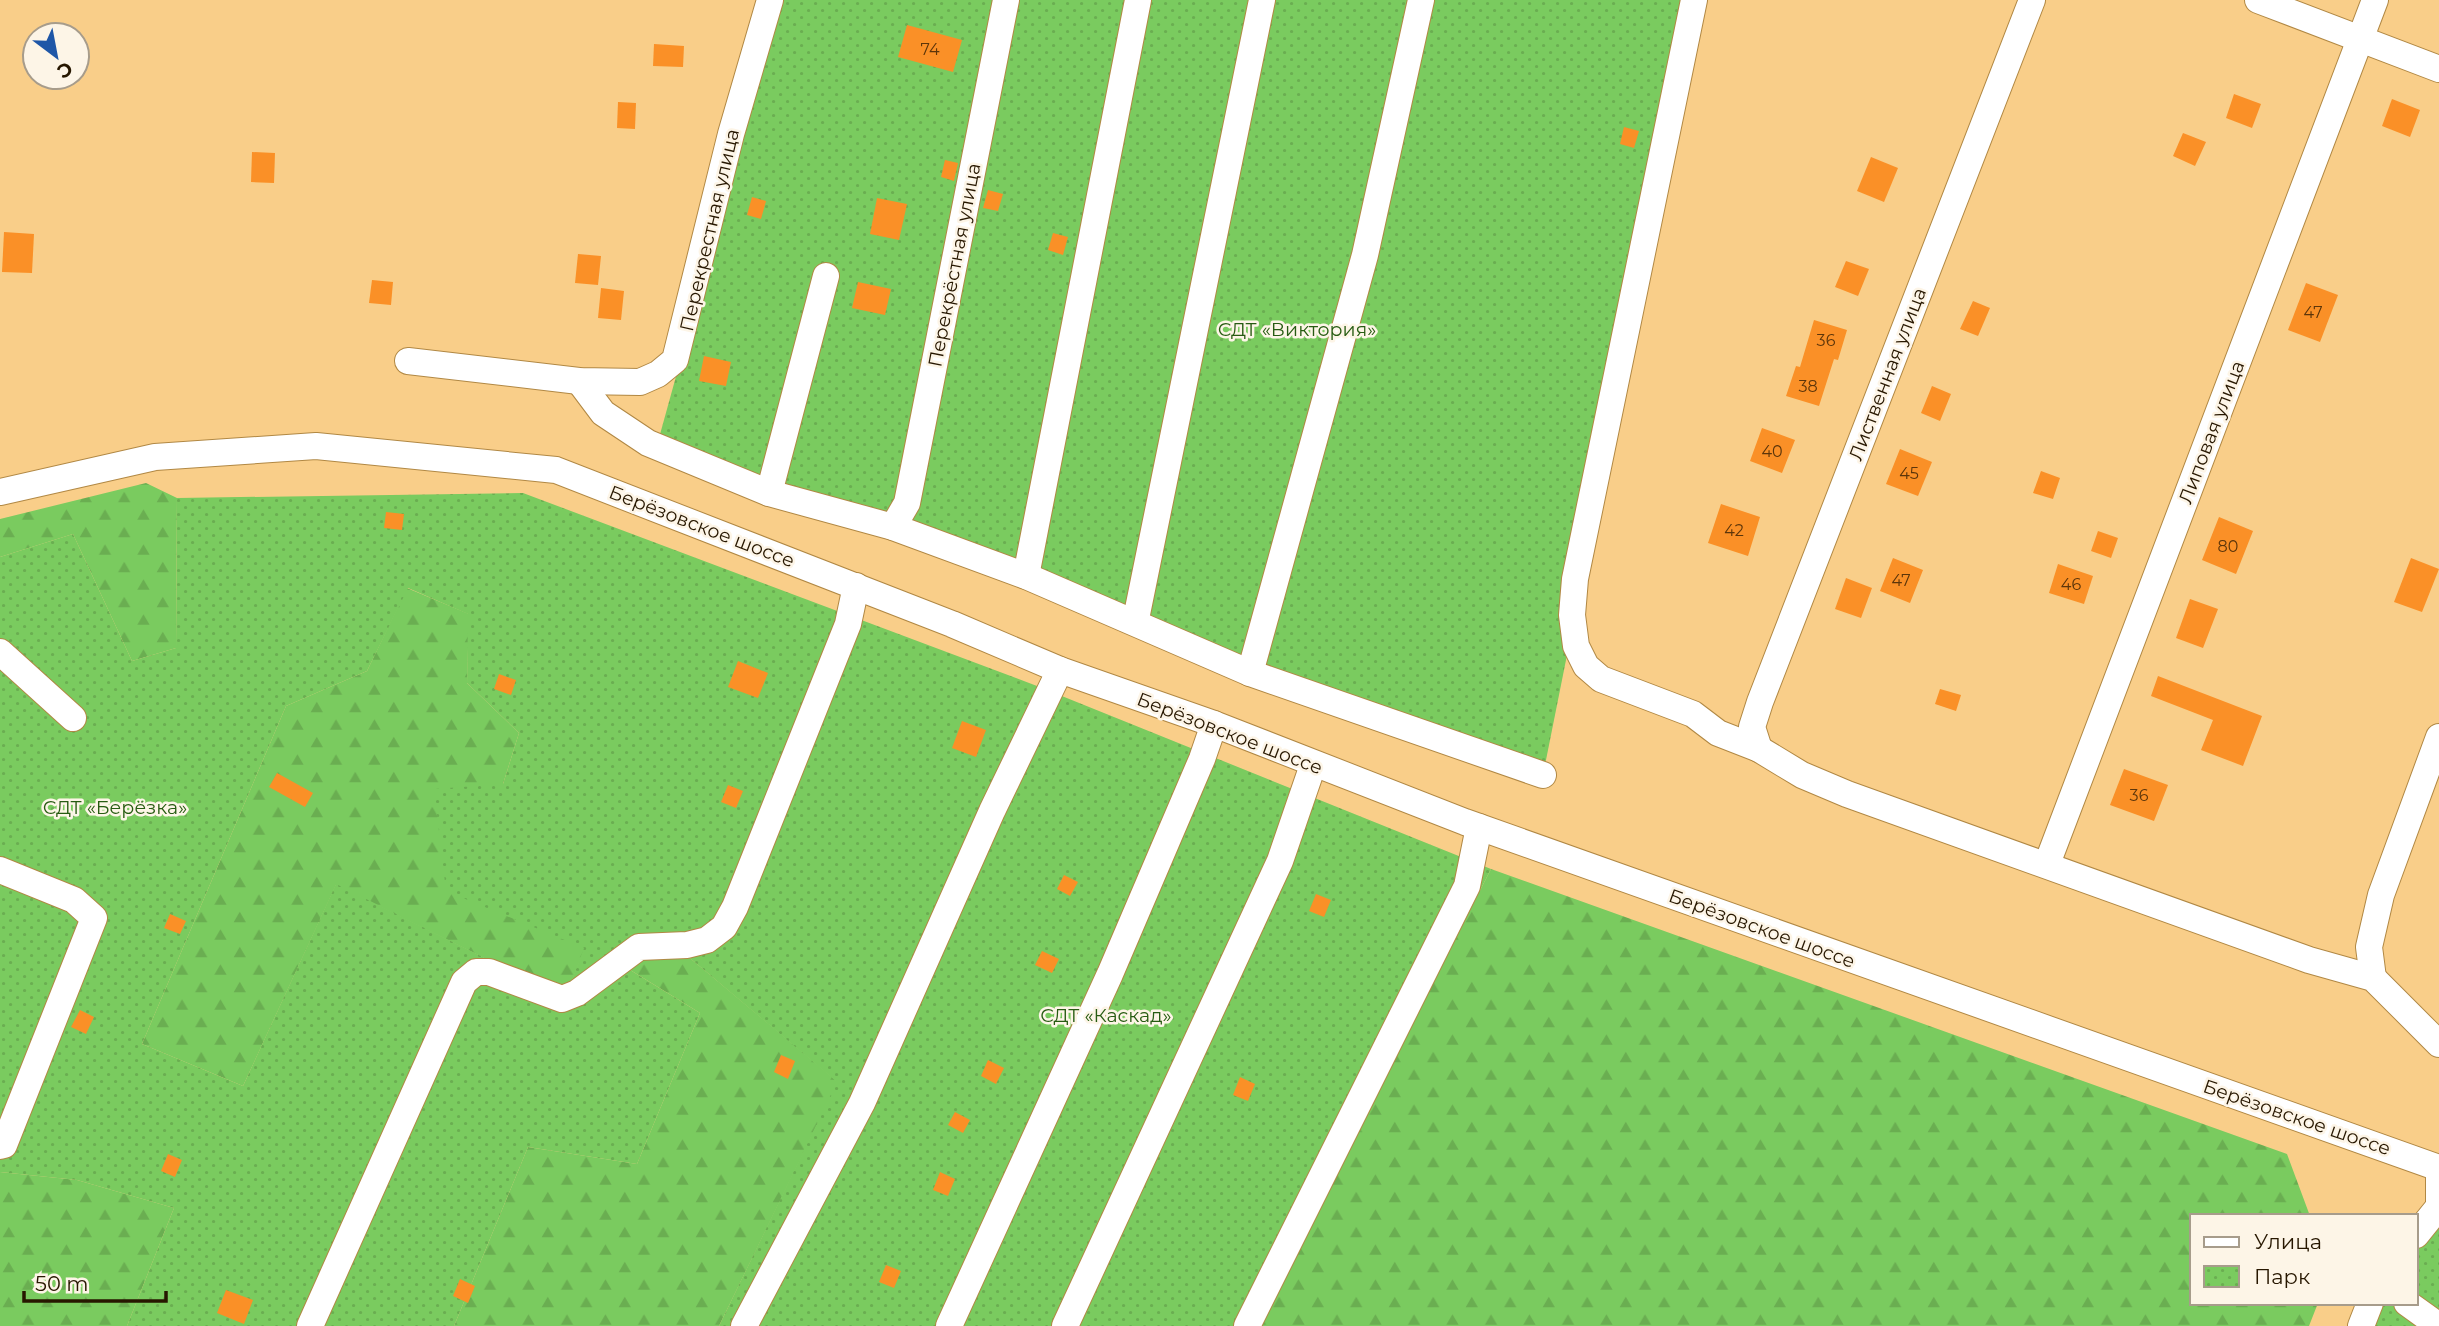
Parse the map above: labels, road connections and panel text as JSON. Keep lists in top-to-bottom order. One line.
{"streets":{"street":["Перекрестная улица","Перекрёстная улица","Лиственная улица","Липовая улица","Берёзовское шоссе"]},"parks":["СДТ «Виктория»","СДТ «Берёзка»","СДТ «Каскад»"],"house_numbers":["74","47","36","38","40","45","42","80","47","46","36"],"legend":["Улица","Парк"],"scale_bar":"50 m","north":"bottom right"}
